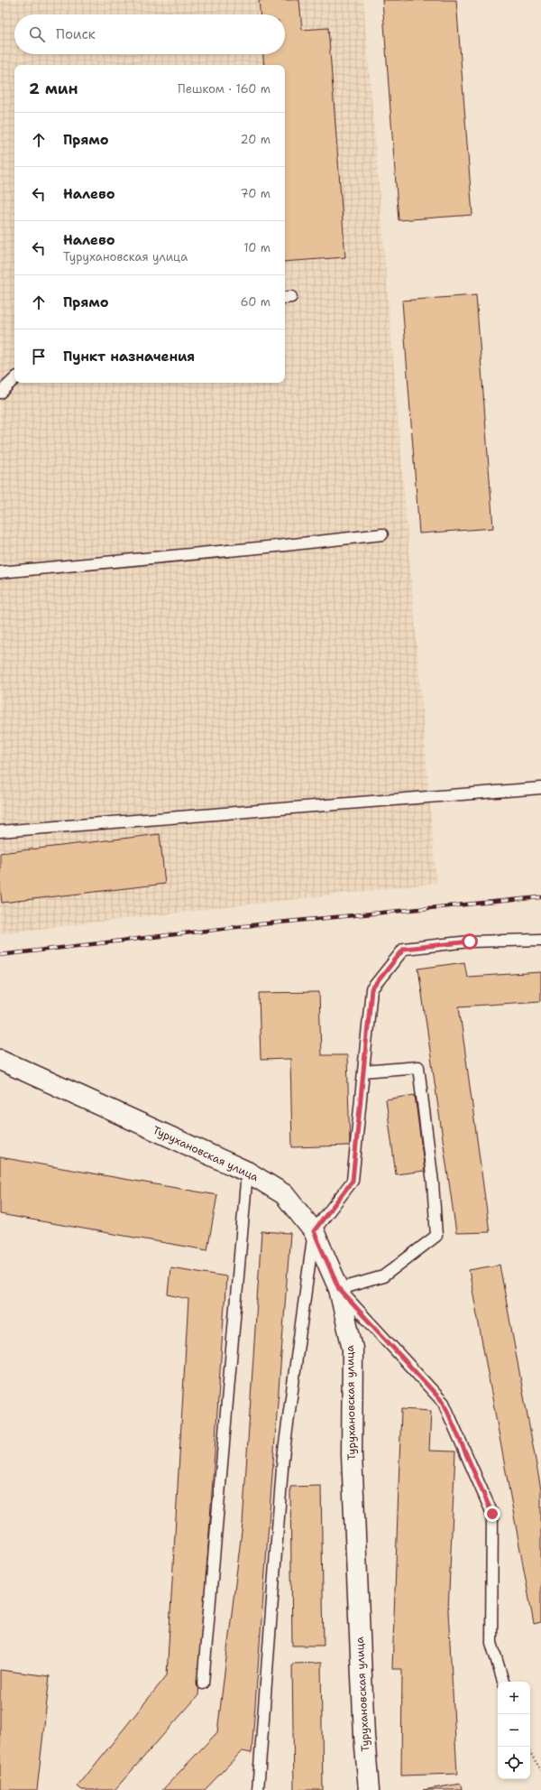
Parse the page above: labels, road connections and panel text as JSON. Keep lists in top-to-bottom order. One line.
{"streets":{"street":["Турухановская улица"]},"page":{"search":"Поиск","heading":["2 мин","Пешком · 160 m"],"list":[["Прямо","20 m"],["Налево","70 m"],["Налево","Турухановская улица","10 m"],["Прямо","60 m"],"Пункт назначения"],"map_buttons":["+","−"]}}
